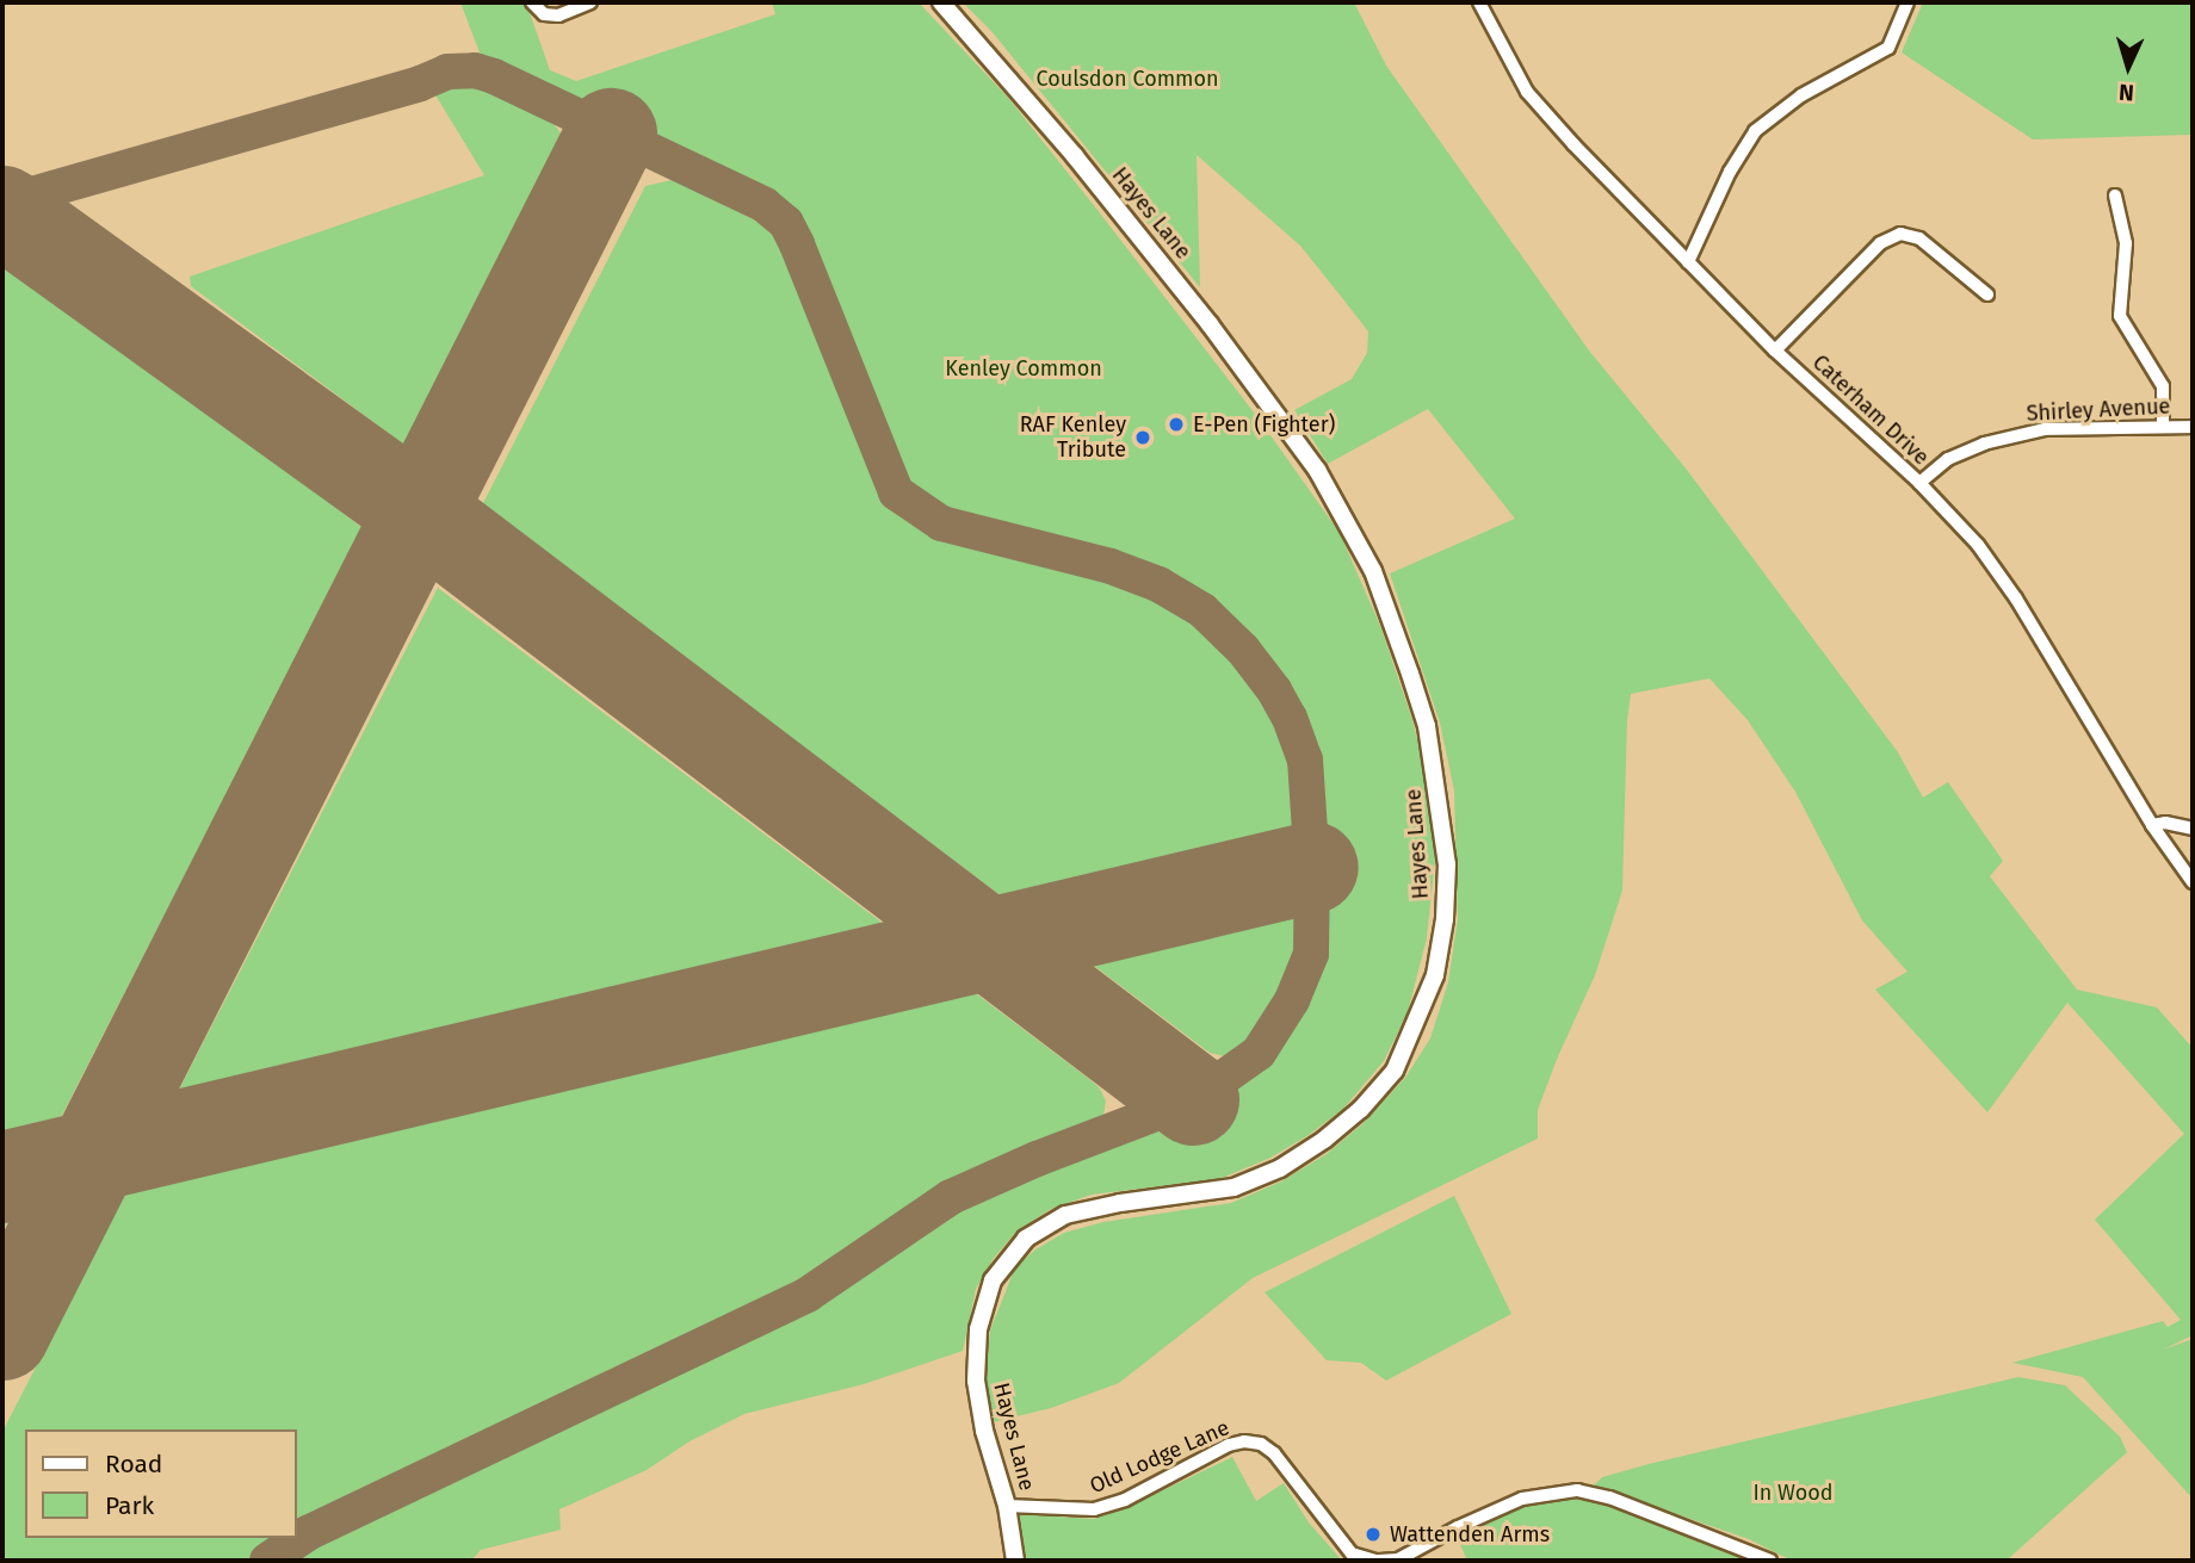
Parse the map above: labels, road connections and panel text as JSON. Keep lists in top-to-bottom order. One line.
{"streets":{"street":["Hayes Lane","Caterham Drive","Shirley Avenue","Old Lodge Lane"]},"crossings":[["Hayes Lane","Old Lodge Lane"],["Caterham Drive","Shirley Avenue"]],"parks":["Coulsdon Common","Kenley Common","In Wood"],"places":["E-Pen (Fighter)","RAF Kenley Tribute","Wattenden Arms"],"legend":["Road","Park"],"north":"bottom"}
